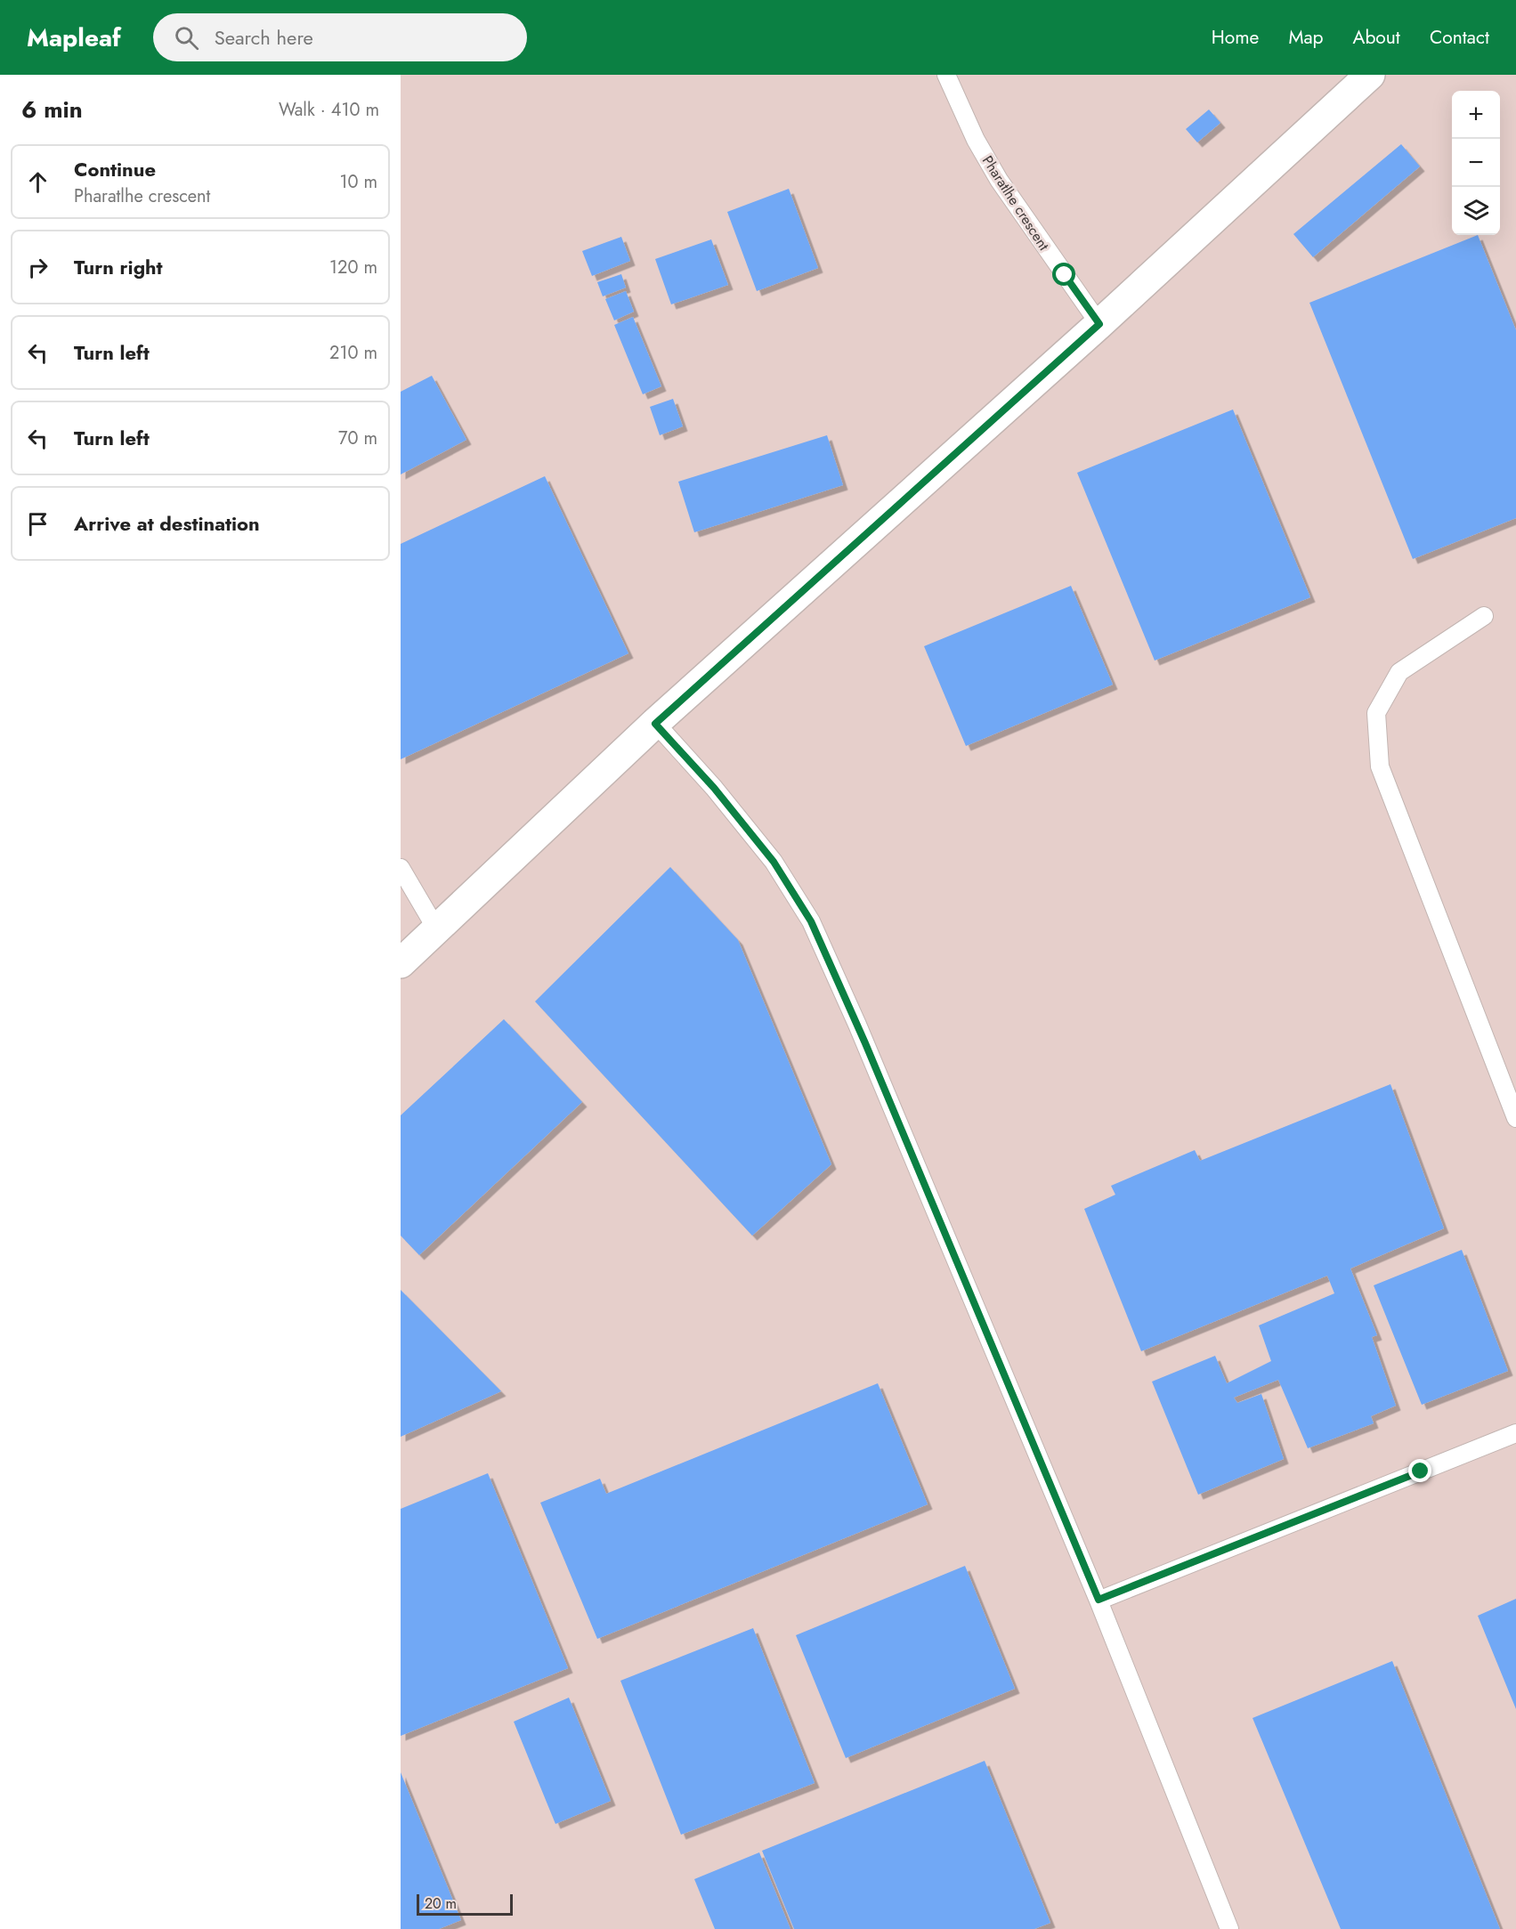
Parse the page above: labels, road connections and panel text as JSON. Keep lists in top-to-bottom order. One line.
{"streets":{"lane":["Pharatlhe crescent"]},"scale_bar":"20 m","page":{"header":"Mapleaf","search":"Search here","nav":["Home","Map","About","Contact"],"heading":["6 min","Walk · 410 m"],"map_buttons":["+","−"],"list":[["Continue","Pharatlhe crescent","10 m"],["Turn right","120 m"],["Turn left","210 m"],["Turn left","70 m"],"Arrive at destination"],"scale":"20 m"}}
